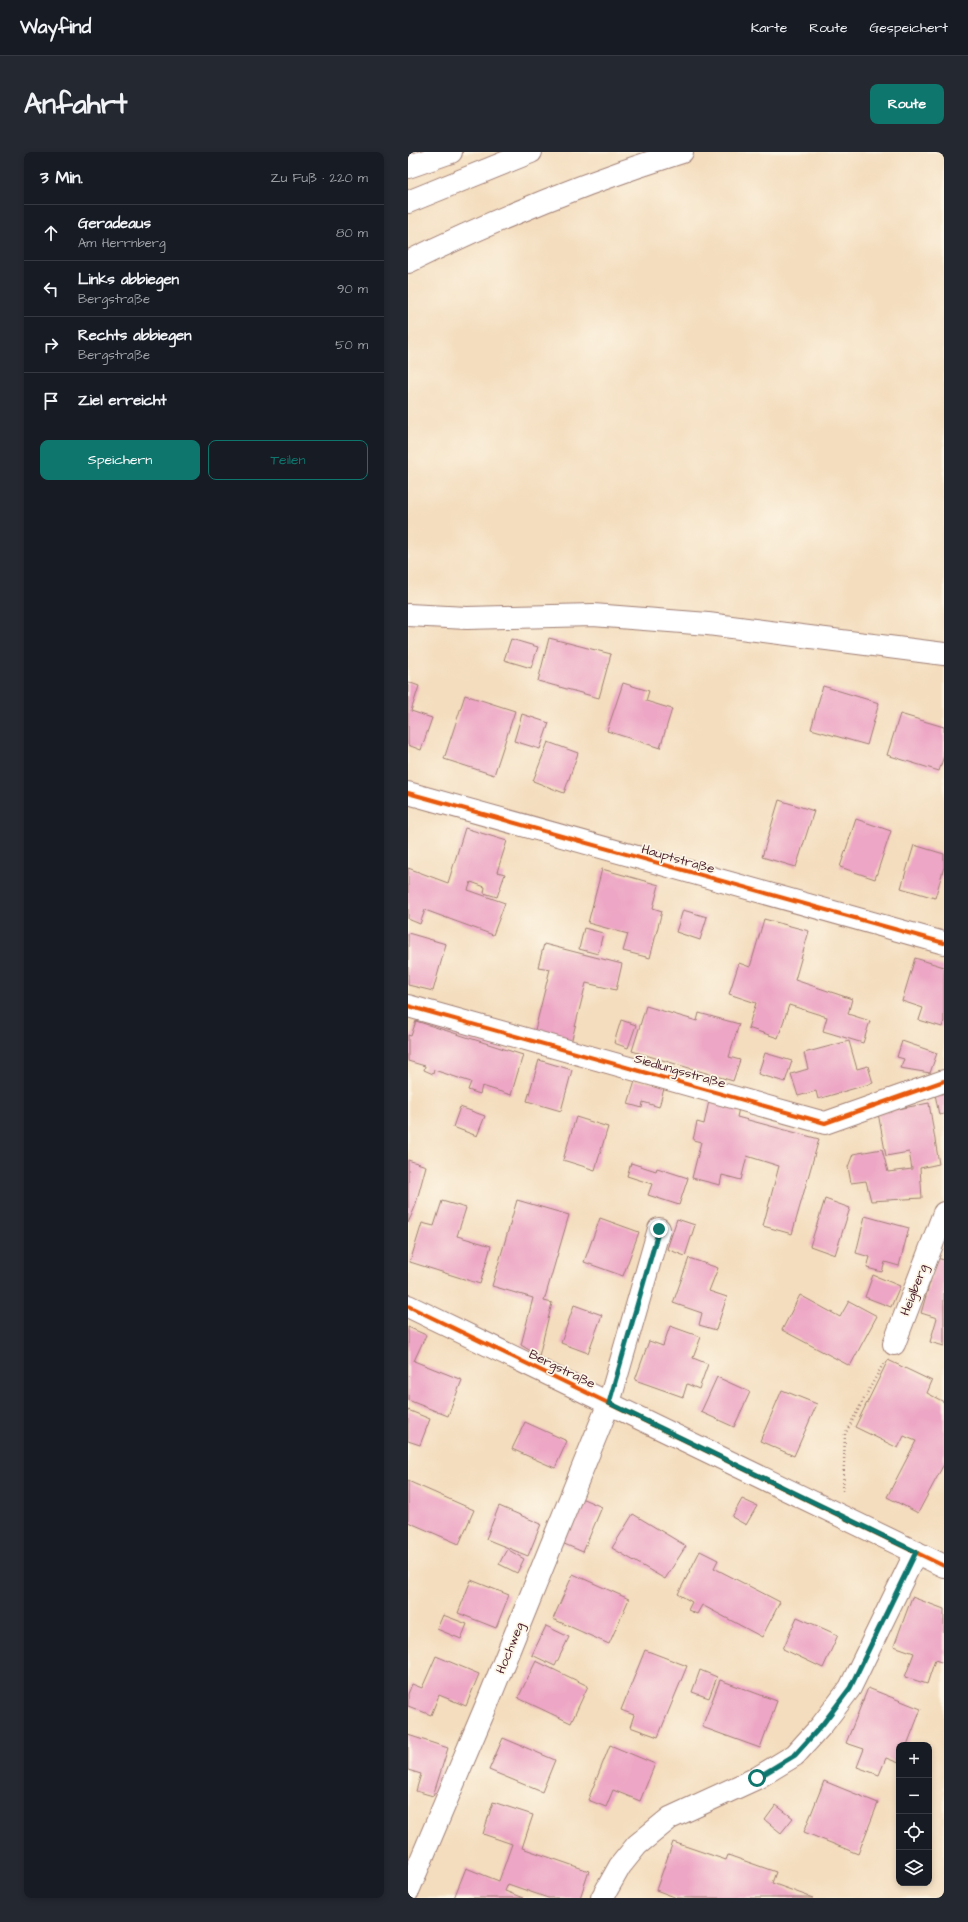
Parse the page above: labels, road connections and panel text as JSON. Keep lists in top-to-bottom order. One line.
{"streets":{"main road":["Hauptstraße","Siedlungsstraße","Heiglberg","Bergstraße","Hochweg"]},"crossings":[["Bergstraße","Hochweg"]],"page":{"header":"Wayfind","nav":["Karte","Route","Gespeichert"],"buttons":["Route",["Speichern","Teilen"]],"title":"Anfahrt","heading":["3 Min.","Zu Fuß · 220 m"],"list":[["Geradeaus","Am Herrnberg","80 m"],["Links abbiegen","Bergstraße","90 m"],["Rechts abbiegen","Bergstraße","50 m"],"Ziel erreicht"],"map_buttons":["+","−"]}}
